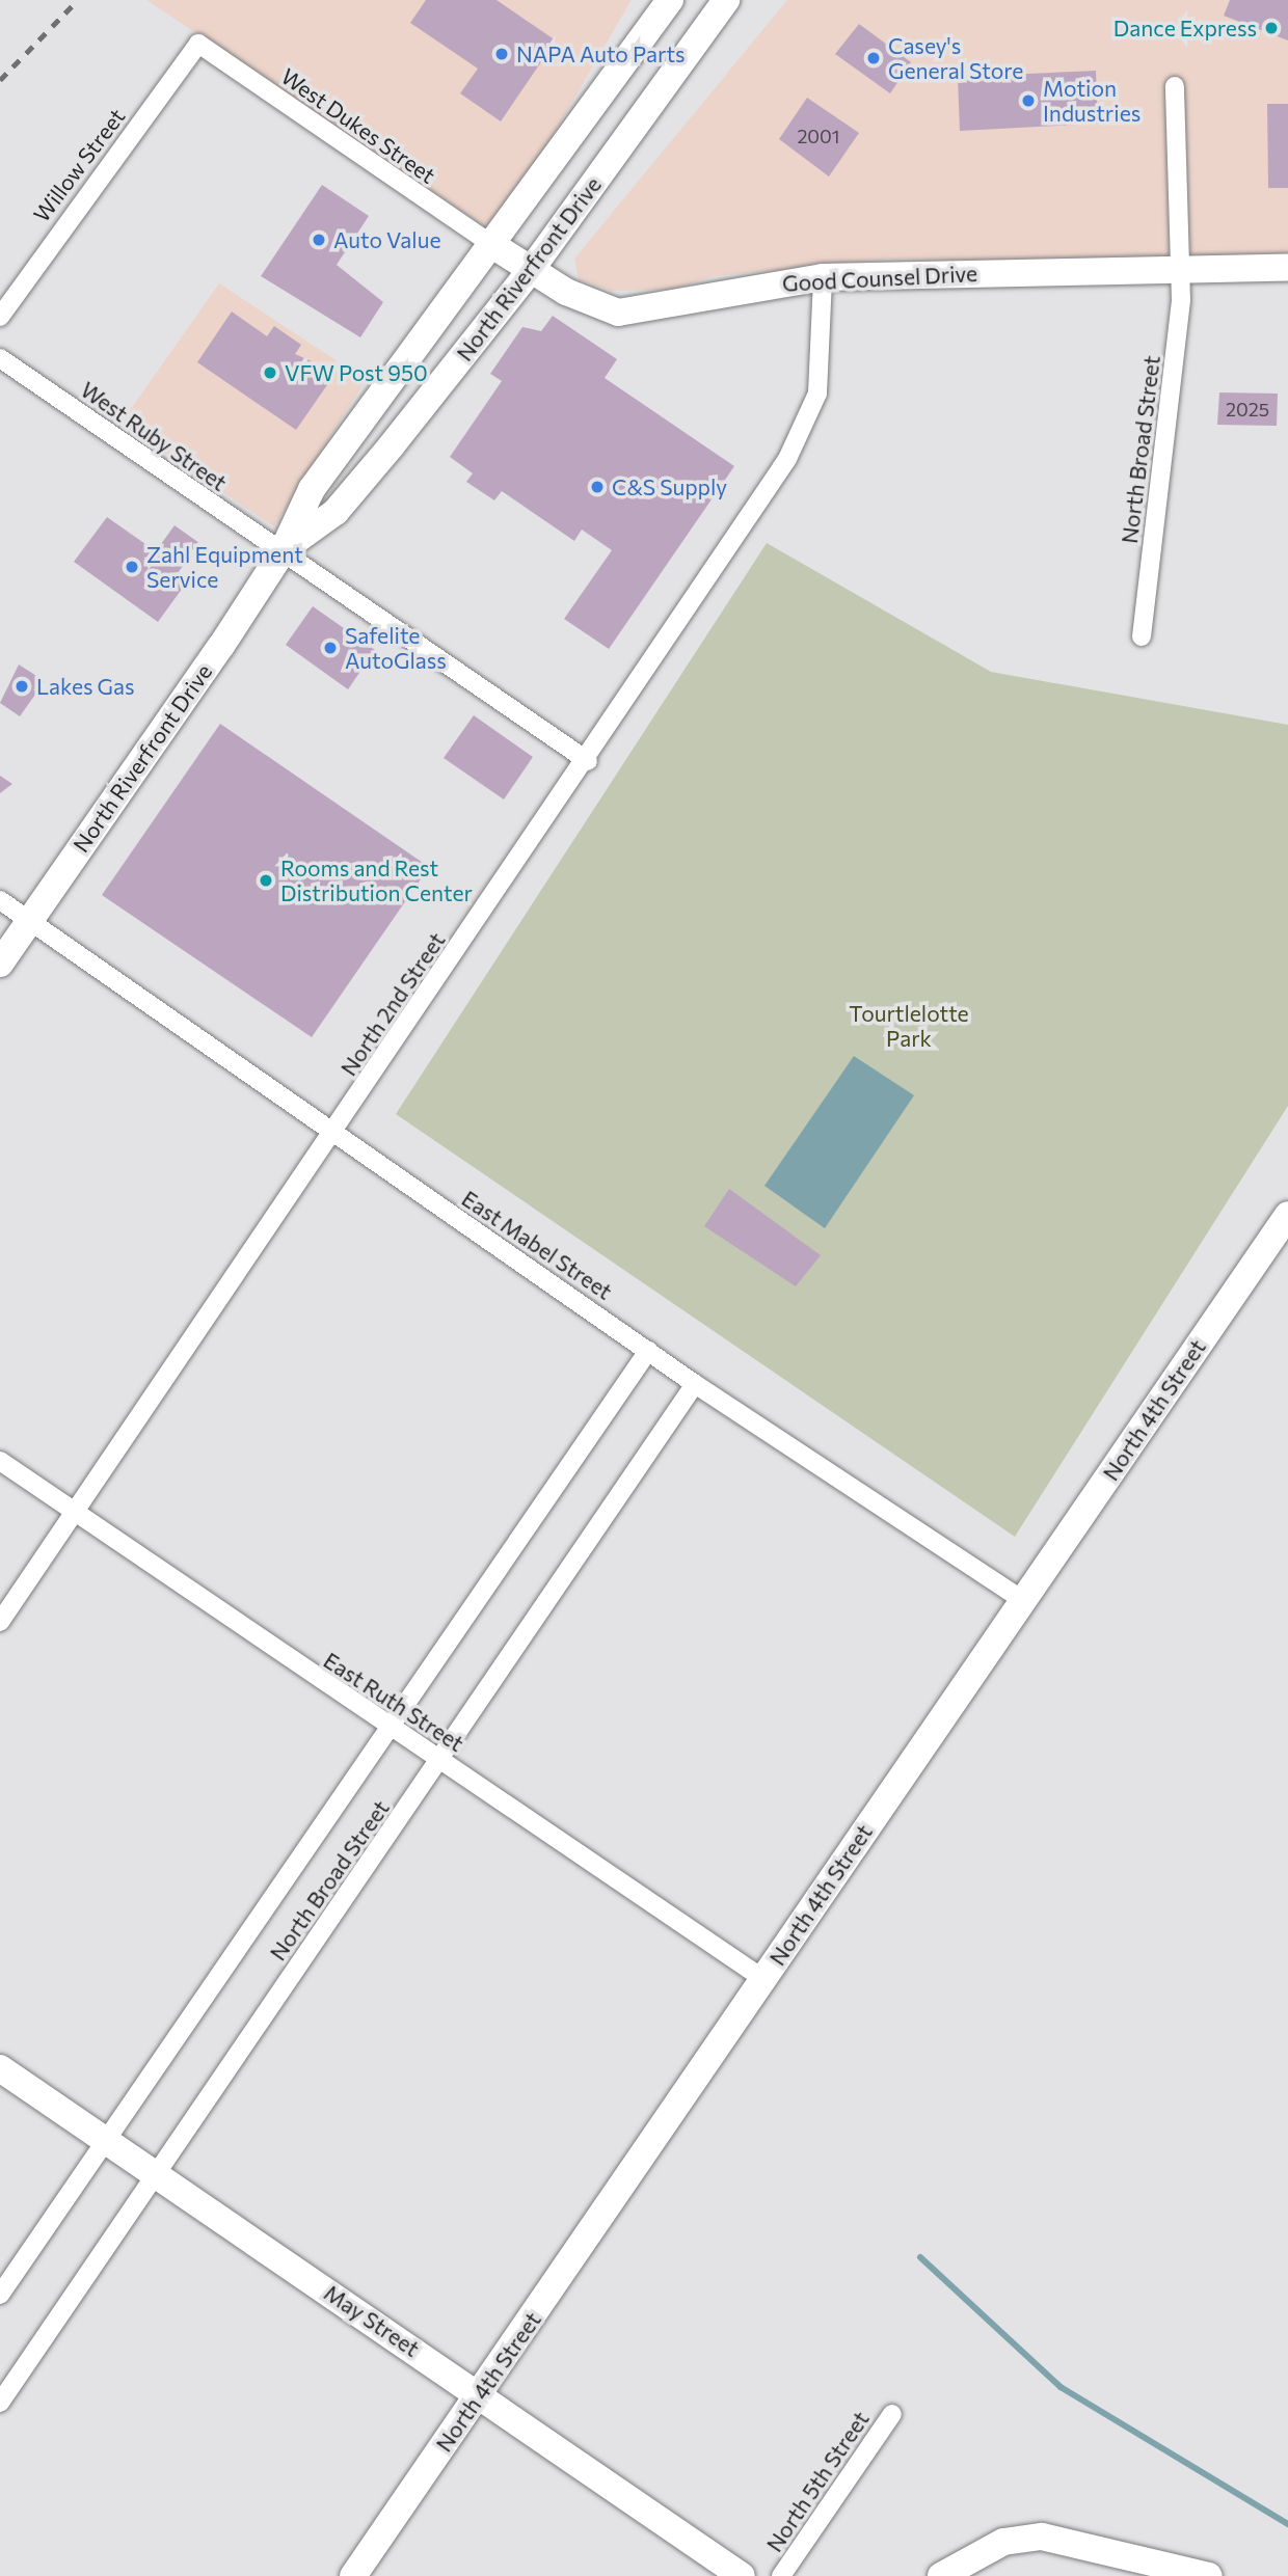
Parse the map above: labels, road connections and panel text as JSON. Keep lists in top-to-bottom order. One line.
{"streets":{"street":["West Dukes Street","Willow Street","North Riverfront Drive","Good Counsel Drive","West Ruby Street","North Broad Street","North 2nd Street","East Mabel Street","North 4th Street","East Ruth Street","May Street","North 5th Street"]},"crossings":[["West Dukes Street","Willow Street"],["West Dukes Street","North Riverfront Drive"],["West Dukes Street","Good Counsel Drive"],["North Riverfront Drive","Good Counsel Drive"],["North Riverfront Drive","West Ruby Street"],["North Riverfront Drive","East Mabel Street"],["Good Counsel Drive","North Broad Street"],["Good Counsel Drive","North 2nd Street"],["West Ruby Street","North 2nd Street"],["North Broad Street","East Mabel Street"],["North Broad Street","East Ruth Street"],["North Broad Street","May Street"],["North 2nd Street","East Mabel Street"],["North 2nd Street","East Ruth Street"],["East Mabel Street","North 4th Street"],["North 4th Street","East Ruth Street"],["North 4th Street","May Street"]],"parks":["Tourtlelotte Park"],"places":["Dance Express","NAPA Auto Parts","Casey's General Store","Motion Industries","Auto Value","VFW Post 950","C&S Supply","Zahl Equipment Service","Safelite AutoGlass","Lakes Gas","Rooms and Rest Distribution Center"],"house_numbers":["2001","2025"]}
